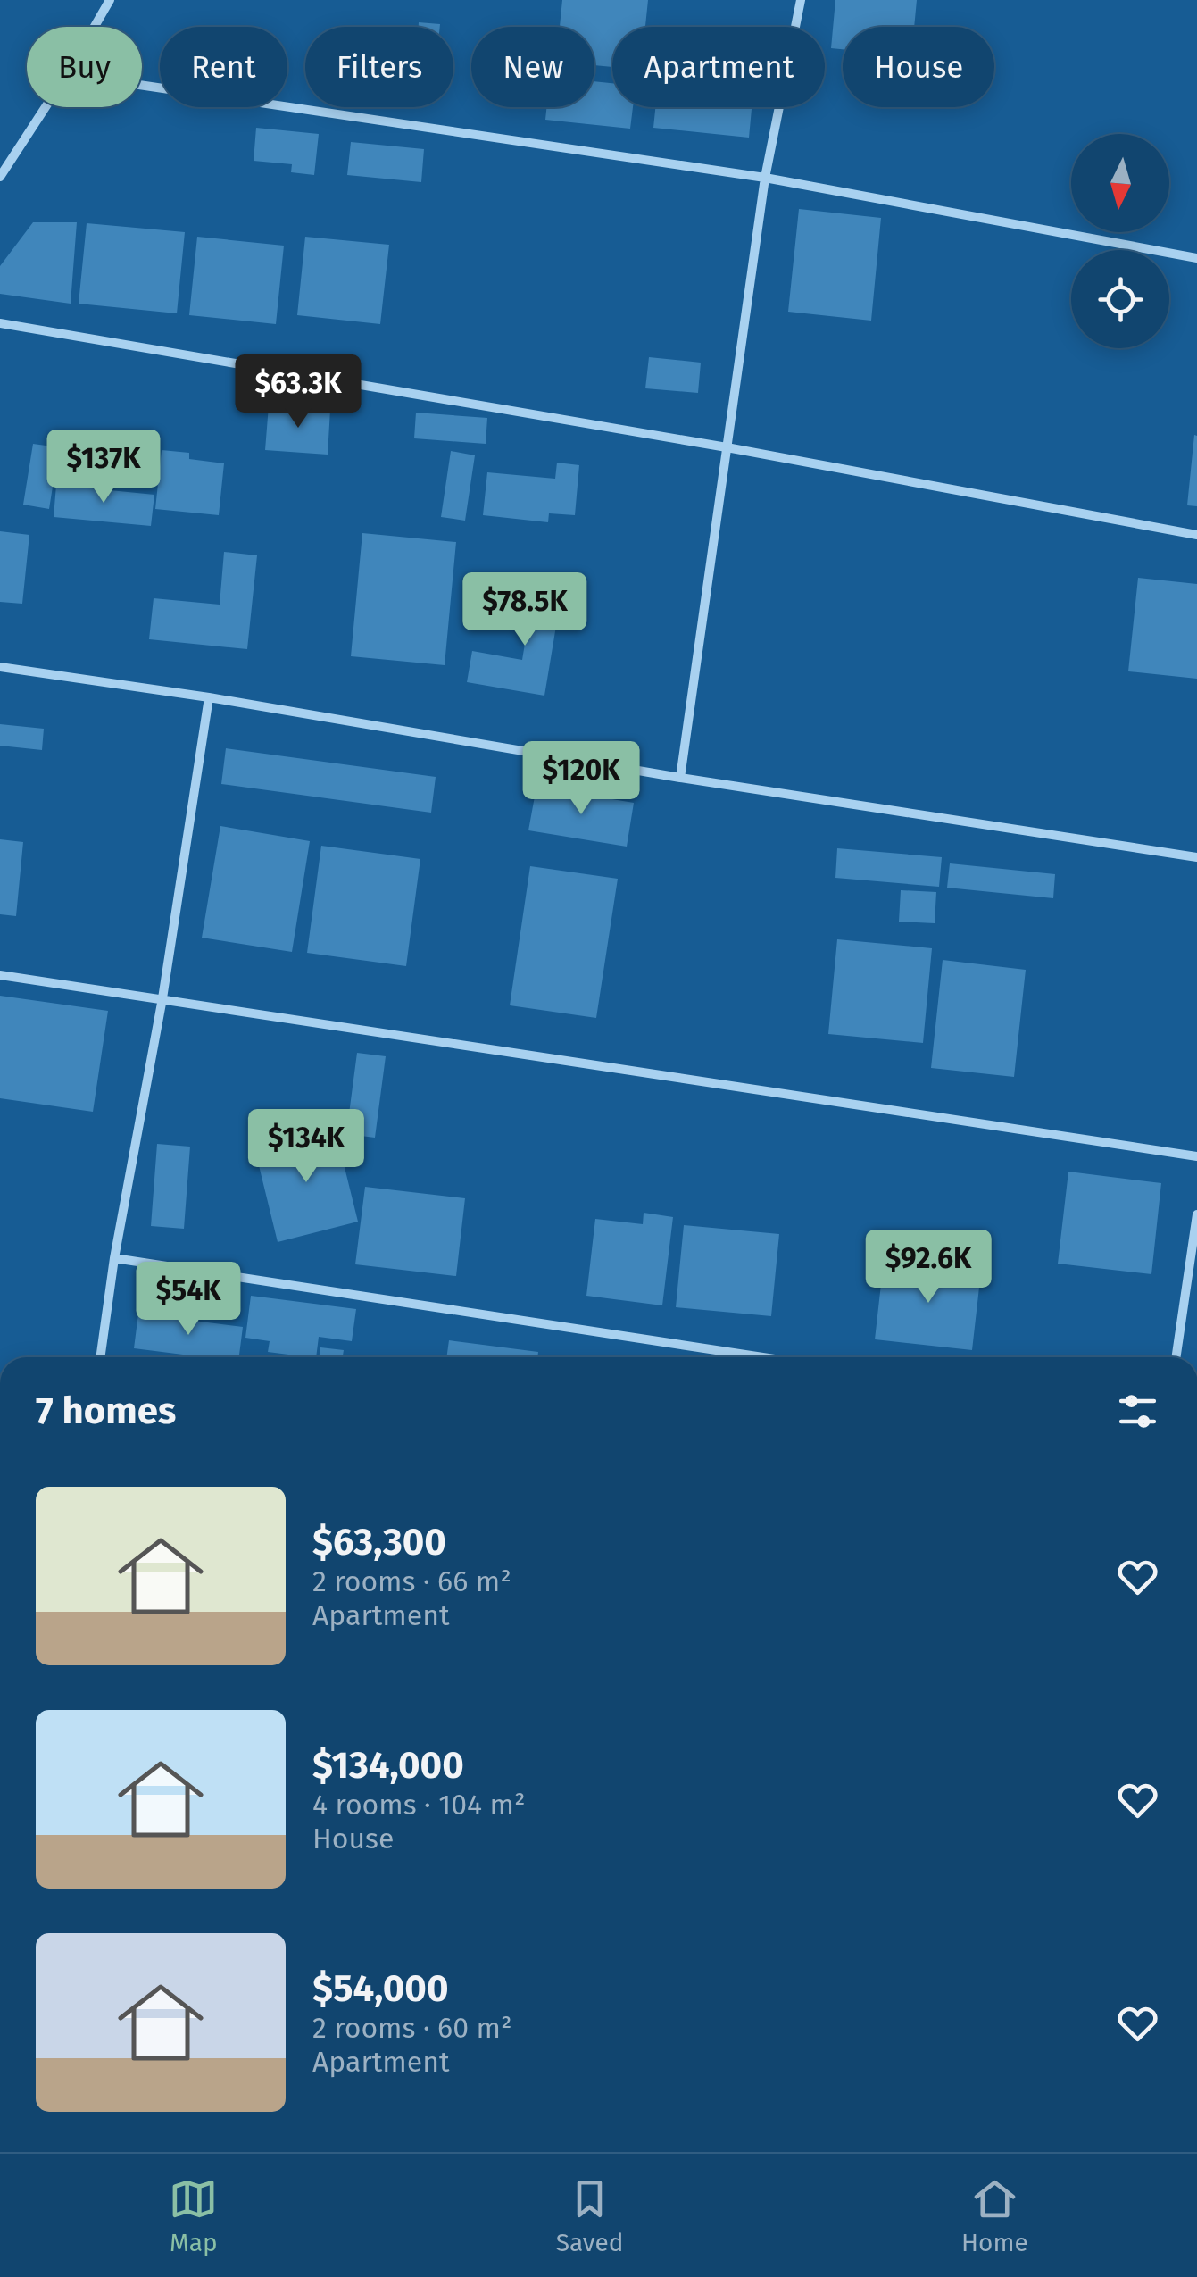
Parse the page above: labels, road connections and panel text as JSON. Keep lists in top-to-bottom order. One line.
{"north":"bottom","page":{"chip":["Buy","Rent","Filters","New","Apartment","House"],"price":["$63.3K","$137K","$78.5K","$120K","$134K","$92.6K","$54K"],"heading":"7 homes","list":[{"name":"$63,300","note":"2 rooms · 66 m² · Apartment"},{"name":"$134,000","note":"4 rooms · 104 m² · House"},{"name":"$54,000","note":"2 rooms · 60 m² · Apartment"}],"tabs":["Map","Saved","Home"]}}
